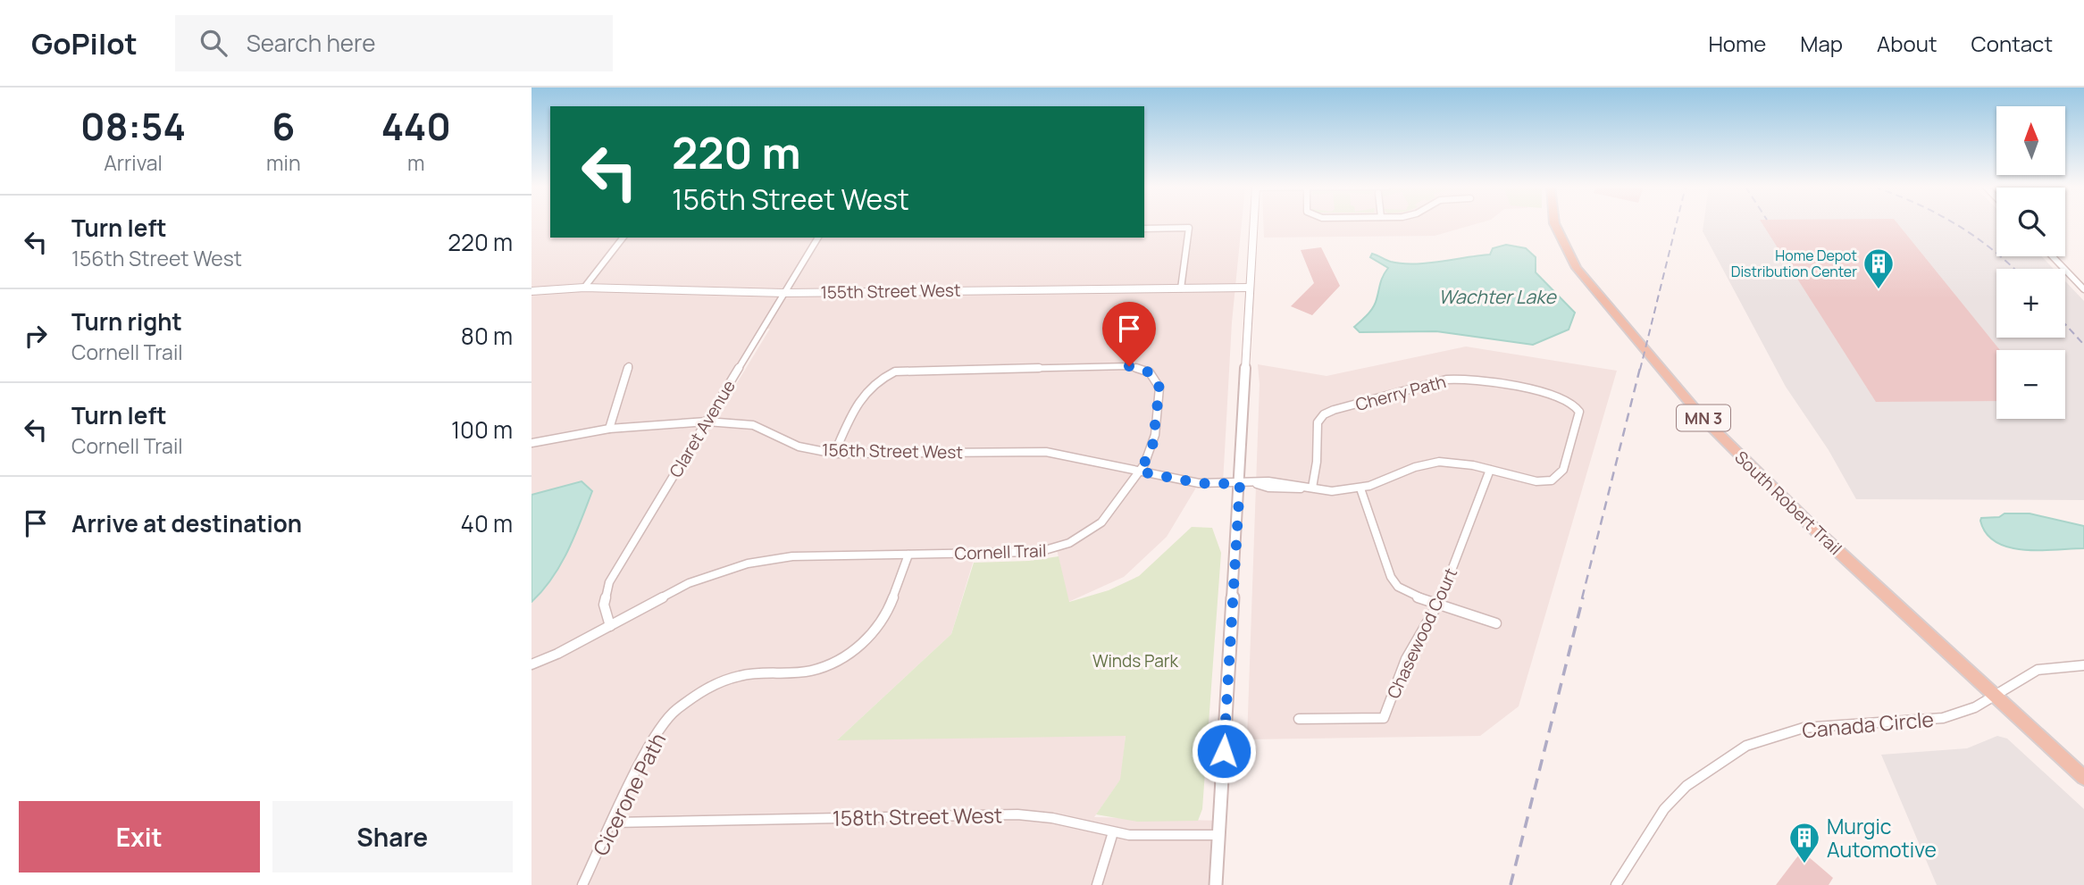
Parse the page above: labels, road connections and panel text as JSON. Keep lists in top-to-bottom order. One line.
{"streets":{"main road":["MN 3","South Robert Trail"],"street":["155th Street West","Cherry Path","Claret Avenue","156th Street West","Cornell Trail","Chasewood Court","Canada Circle","Cicerone Path","158th Street West"]},"crossings":[["155th Street West","Claret Avenue"],["Cherry Path","156th Street West"],["Claret Avenue","156th Street West"],["Claret Avenue","Cornell Trail"],["156th Street West","Cornell Trail"],["156th Street West","Chasewood Court"],["South Robert Trail","Canada Circle"],["Cornell Trail","Cicerone Path"],["Cicerone Path","158th Street West"]],"water":["Wachter Lake"],"parks":["Winds Park"],"places":{"building":["Home Depot Distribution Center","Murgic Automotive"]},"north":"top","page":{"header":"GoPilot","search":"Search here","nav":["Home","Map","About","Contact"],"eta":["08:54","Arrival","6","min","440","m"],"map_buttons":["+","−"],"turn":["220 m","156th Street West"],"list":[{"name":"Turn left","note":"156th Street West","value":"220 m"},{"name":"Turn right","note":"Cornell Trail","value":"80 m"},{"name":"Turn left","note":"Cornell Trail","value":"100 m"},{"name":"Arrive at destination","value":"40 m"}],"buttons":["Exit","Share"]}}
